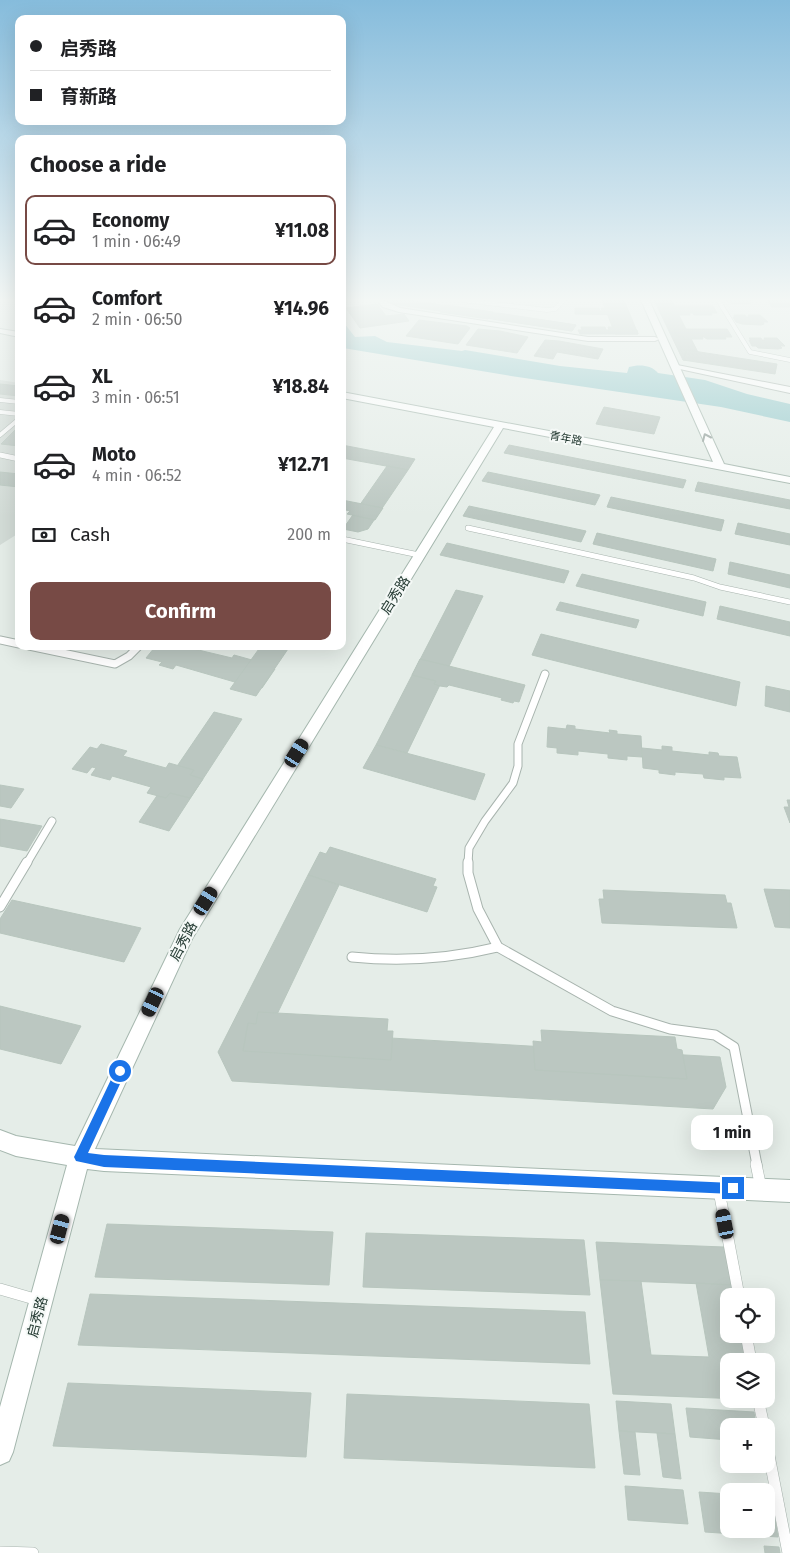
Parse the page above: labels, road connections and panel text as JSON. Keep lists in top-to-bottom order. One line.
{"streets":{"street":["青年路","启秀路"]},"crossings":[["青年路","启秀路"]],"page":{"banner":["启秀路","育新路"],"heading":"Choose a ride","list":[{"name":"Economy","note":"1 min · 06:49","value":"¥11.08"},{"name":"Comfort","note":"2 min · 06:50","value":"¥14.96"},{"name":"XL","note":"3 min · 06:51","value":"¥18.84"},{"name":"Moto","note":"4 min · 06:52","value":"¥12.71"}],"pay":["Cash","200 m"],"buttons":"Confirm","bubble":"1 min","map_buttons":["+","−"]}}
